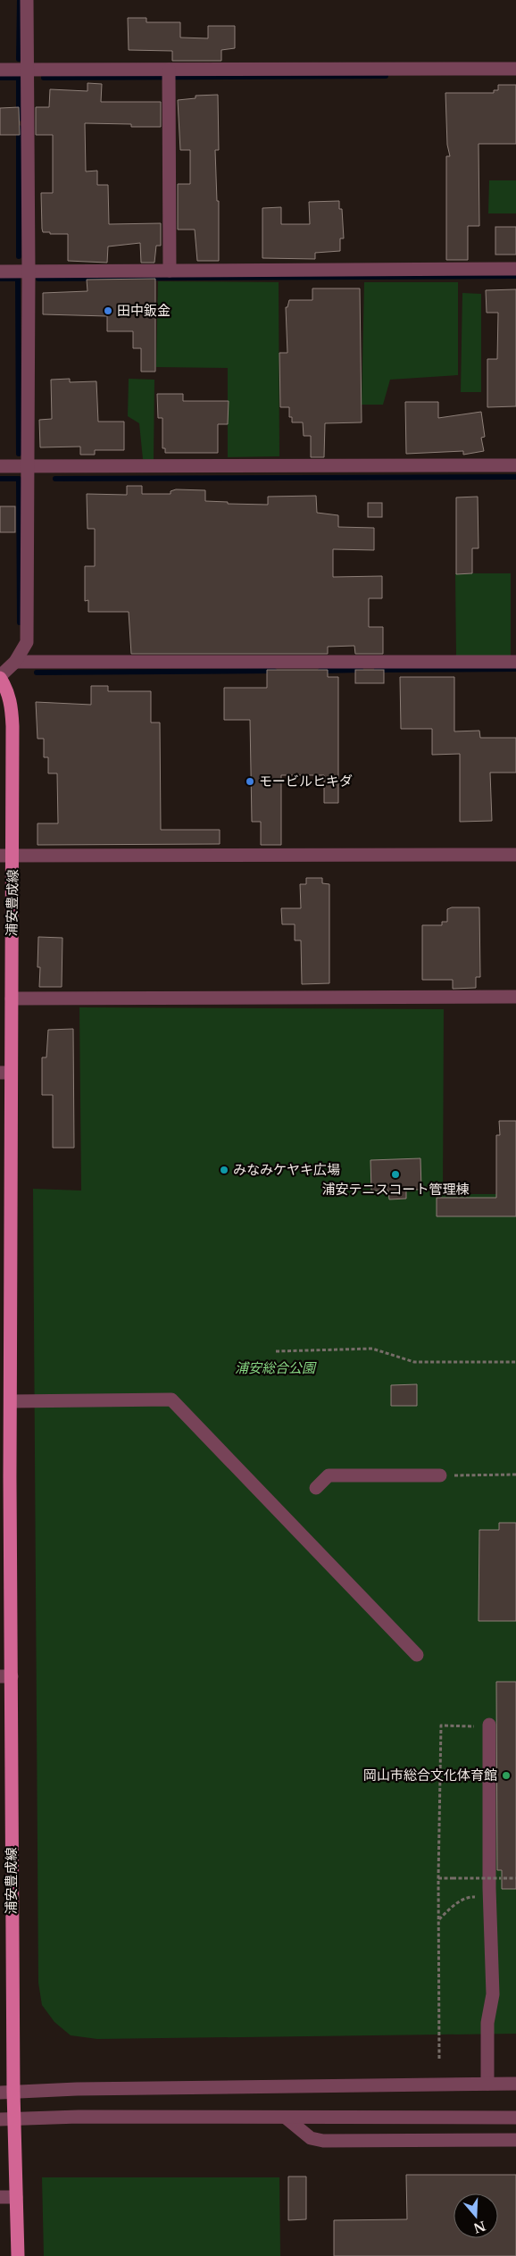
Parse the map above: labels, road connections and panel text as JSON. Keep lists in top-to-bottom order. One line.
{"streets":{"main road":["浦安豊成線"]},"parks":["浦安総合公園"],"places":["田中鈑金","モービルヒキダ","みなみケヤキ広場","浦安テニスコート管理棟","岡山市総合文化体育館"],"north":"bottom"}
